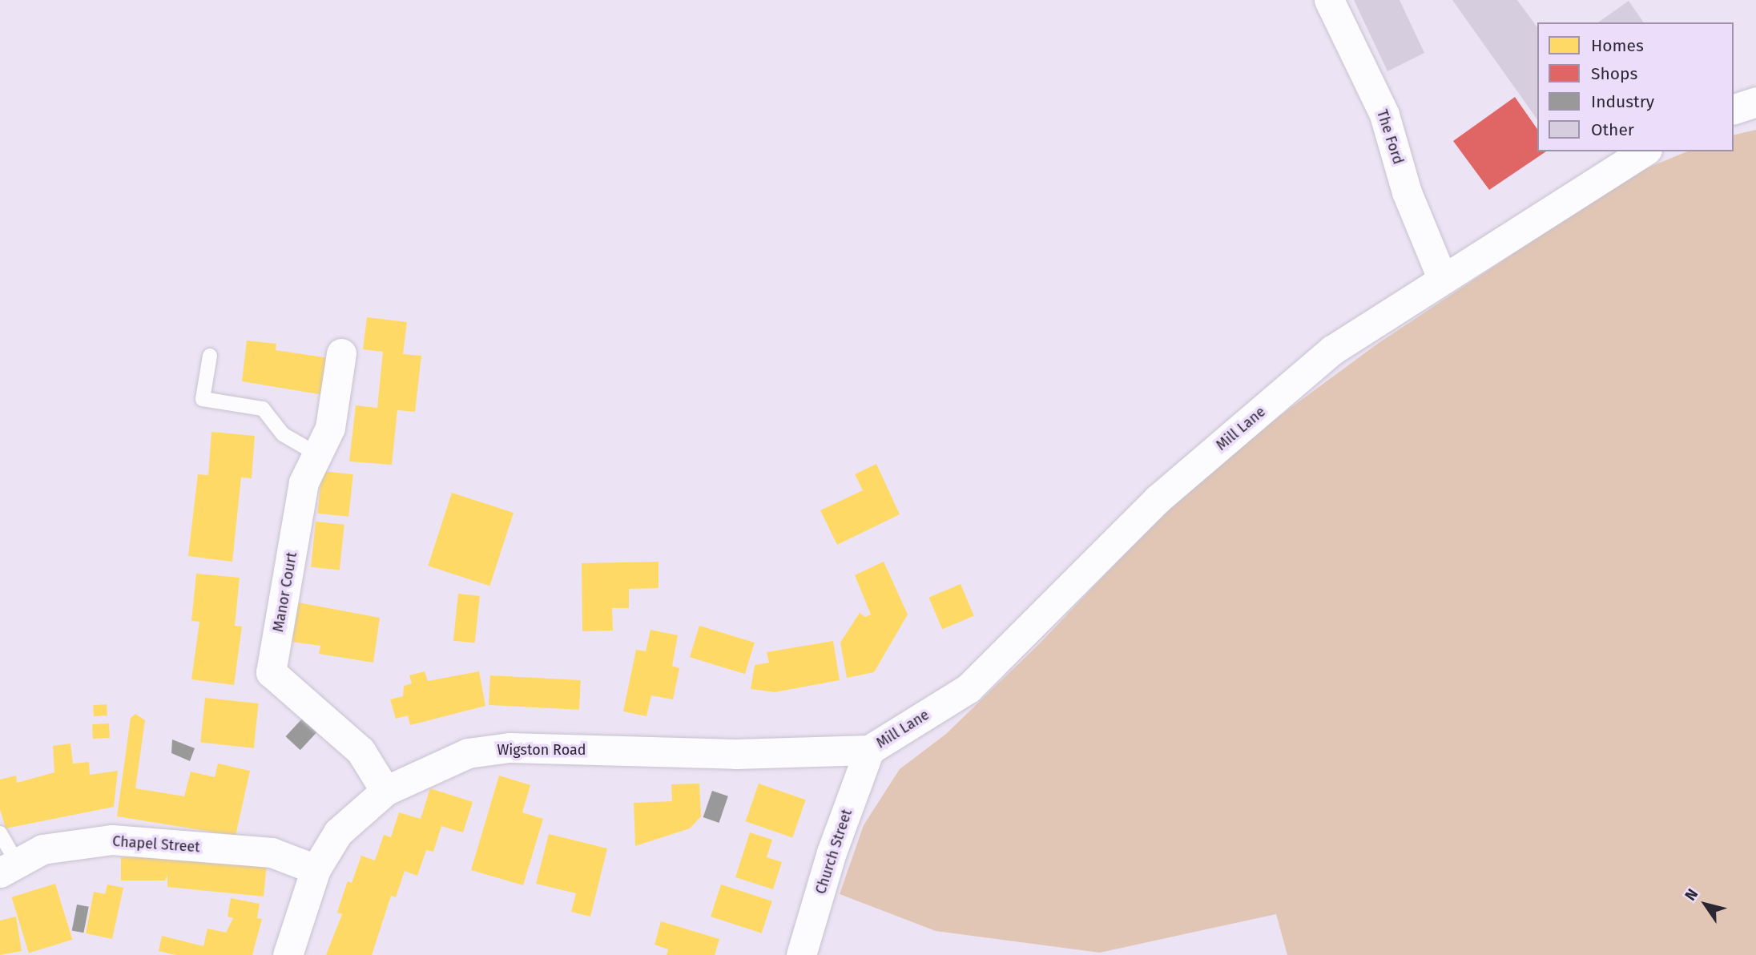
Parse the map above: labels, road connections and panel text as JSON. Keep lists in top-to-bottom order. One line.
{"streets":{"street":["The Ford","Mill Lane","Manor Court","Wigston Road","Chapel Street","Church Street"]},"crossings":[["The Ford","Mill Lane"],["Mill Lane","Wigston Road"],["Mill Lane","Church Street"],["Manor Court","Wigston Road"],["Wigston Road","Chapel Street"],["Wigston Road","Church Street"]],"legend":["Homes","Shops","Industry","Other"],"north":"top left"}
